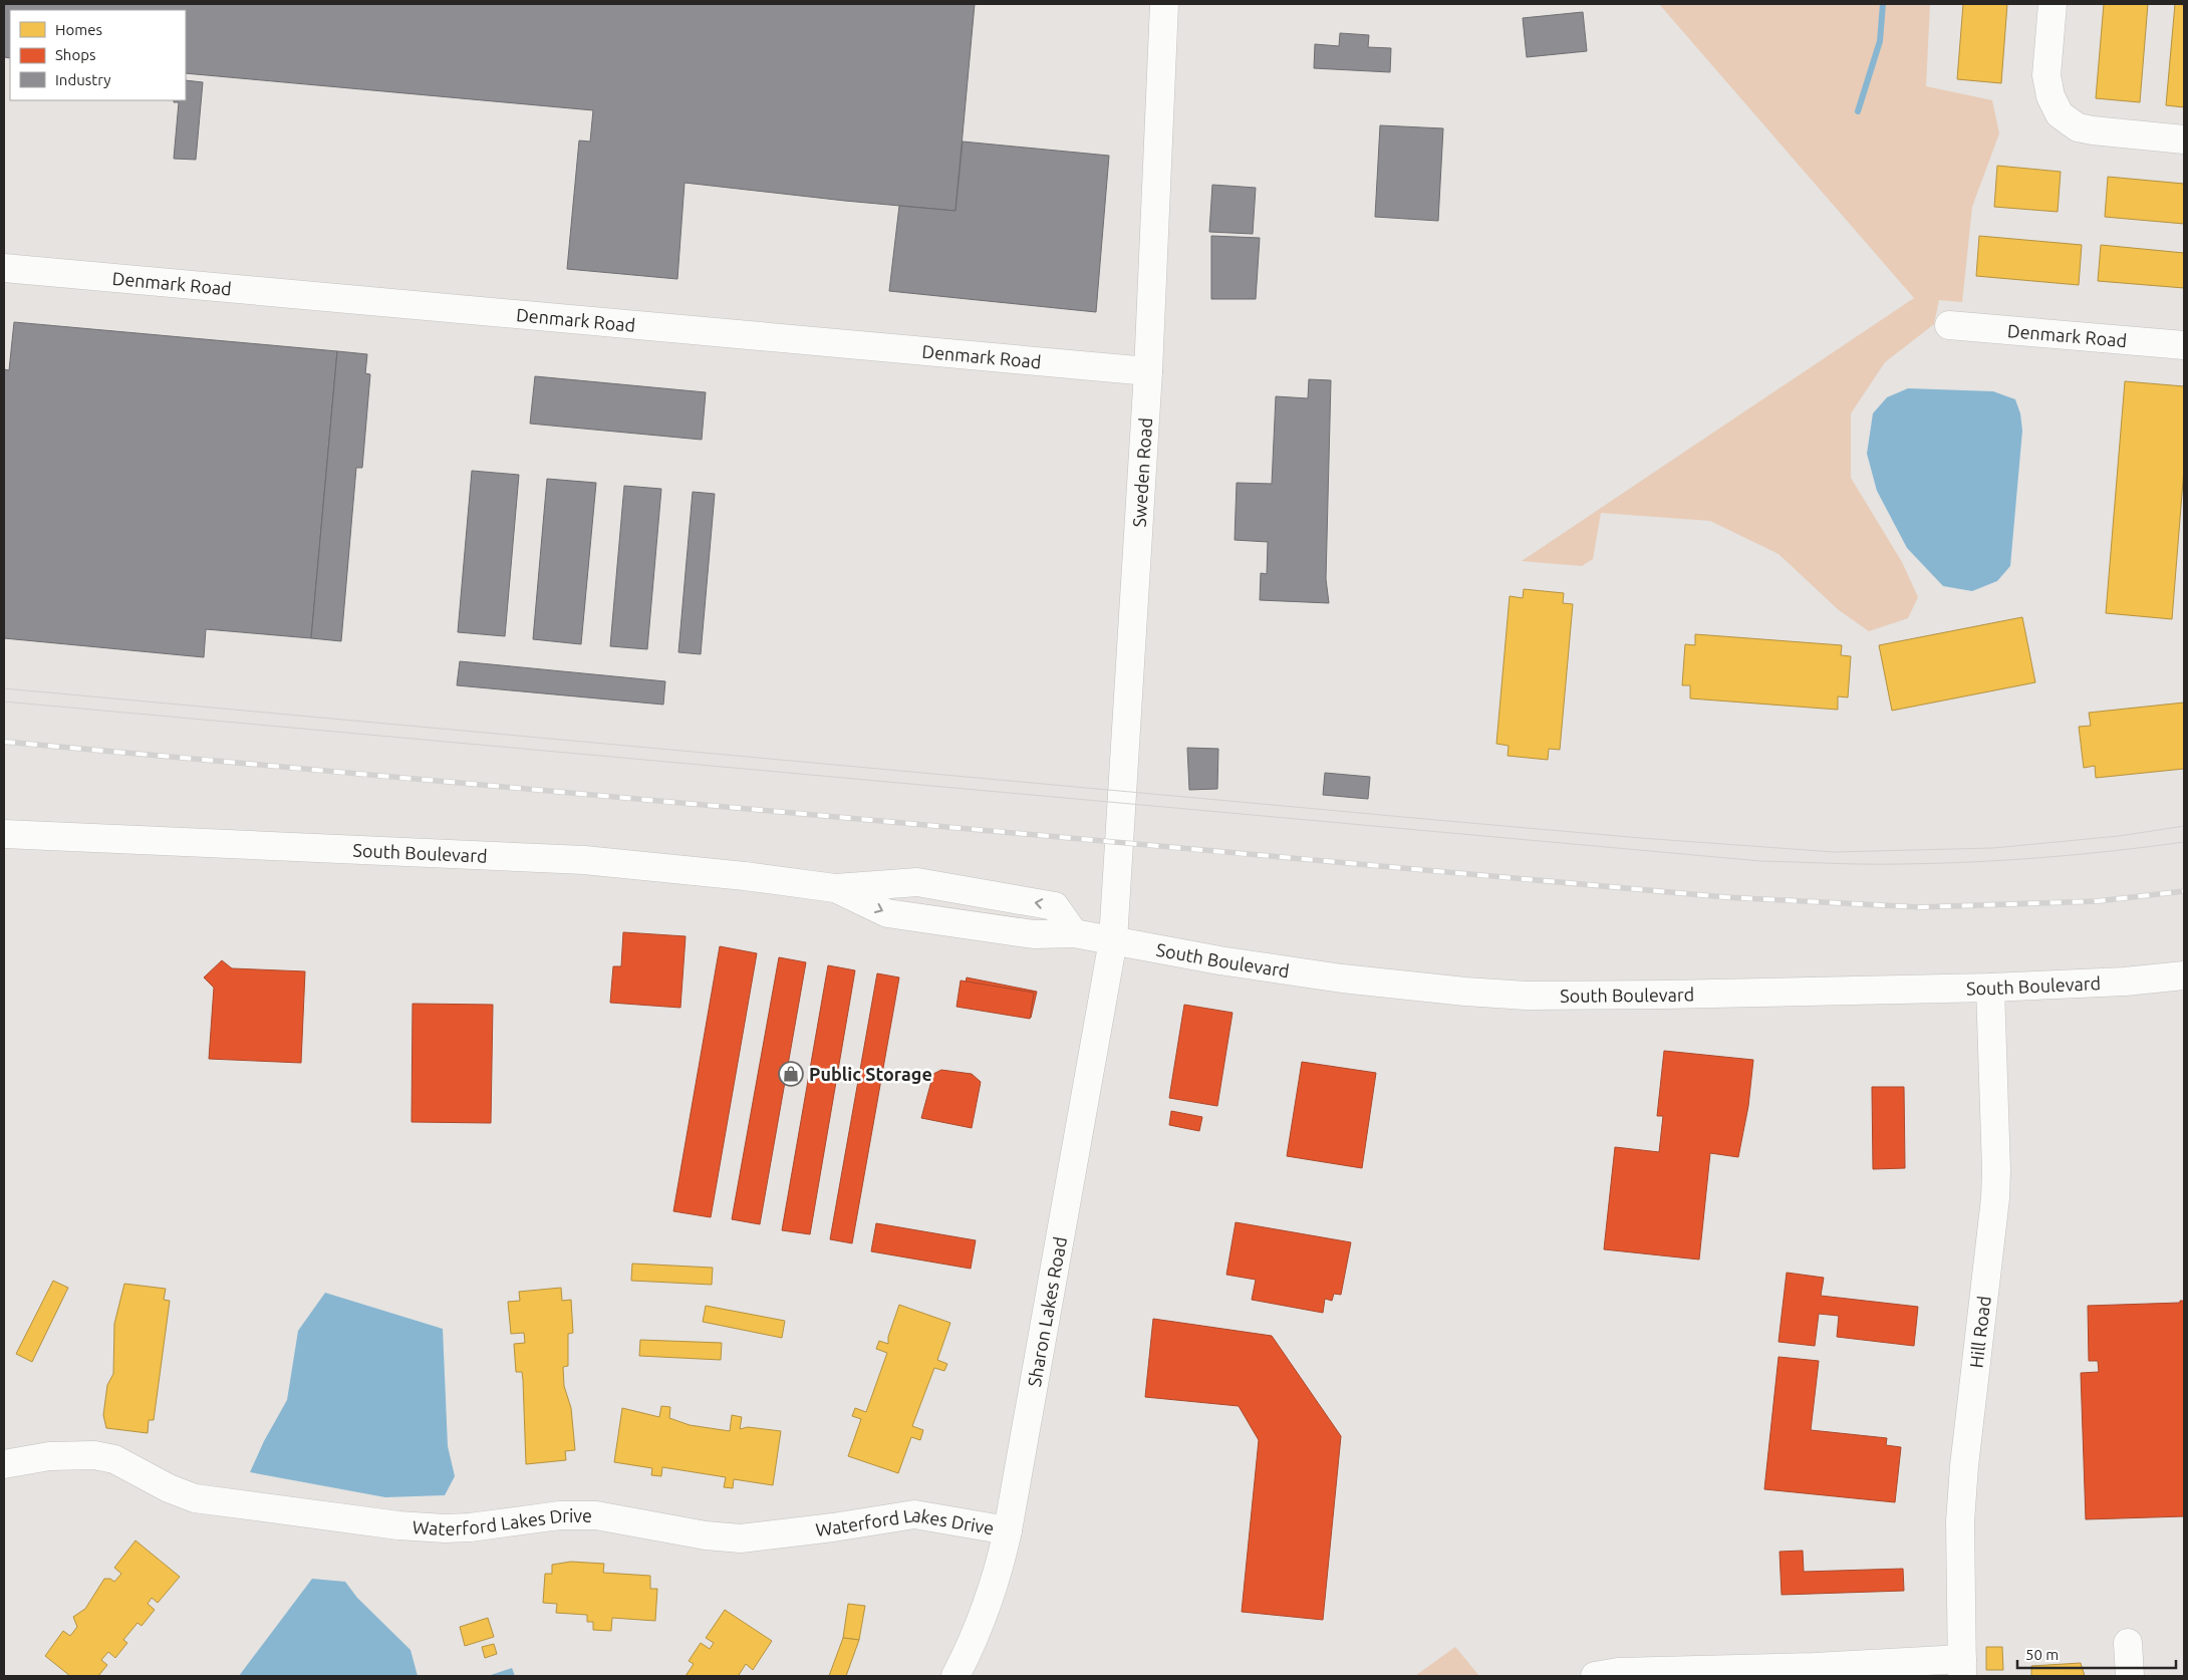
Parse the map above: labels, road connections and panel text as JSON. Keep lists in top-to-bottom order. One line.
{"streets":{"street":["Denmark Road","Sweden Road","South Boulevard","Sharon Lakes Road","Hill Road","Waterford Lakes Drive"]},"crossings":[["Denmark Road","Sweden Road"],["Sweden Road","South Boulevard"],["Sweden Road","Sharon Lakes Road"],["South Boulevard","Sharon Lakes Road"],["South Boulevard","Hill Road"],["Sharon Lakes Road","Waterford Lakes Drive"]],"places":{"shop":["Public Storage"]},"legend":["Homes","Shops","Industry"],"scale_bar":"50 m"}
